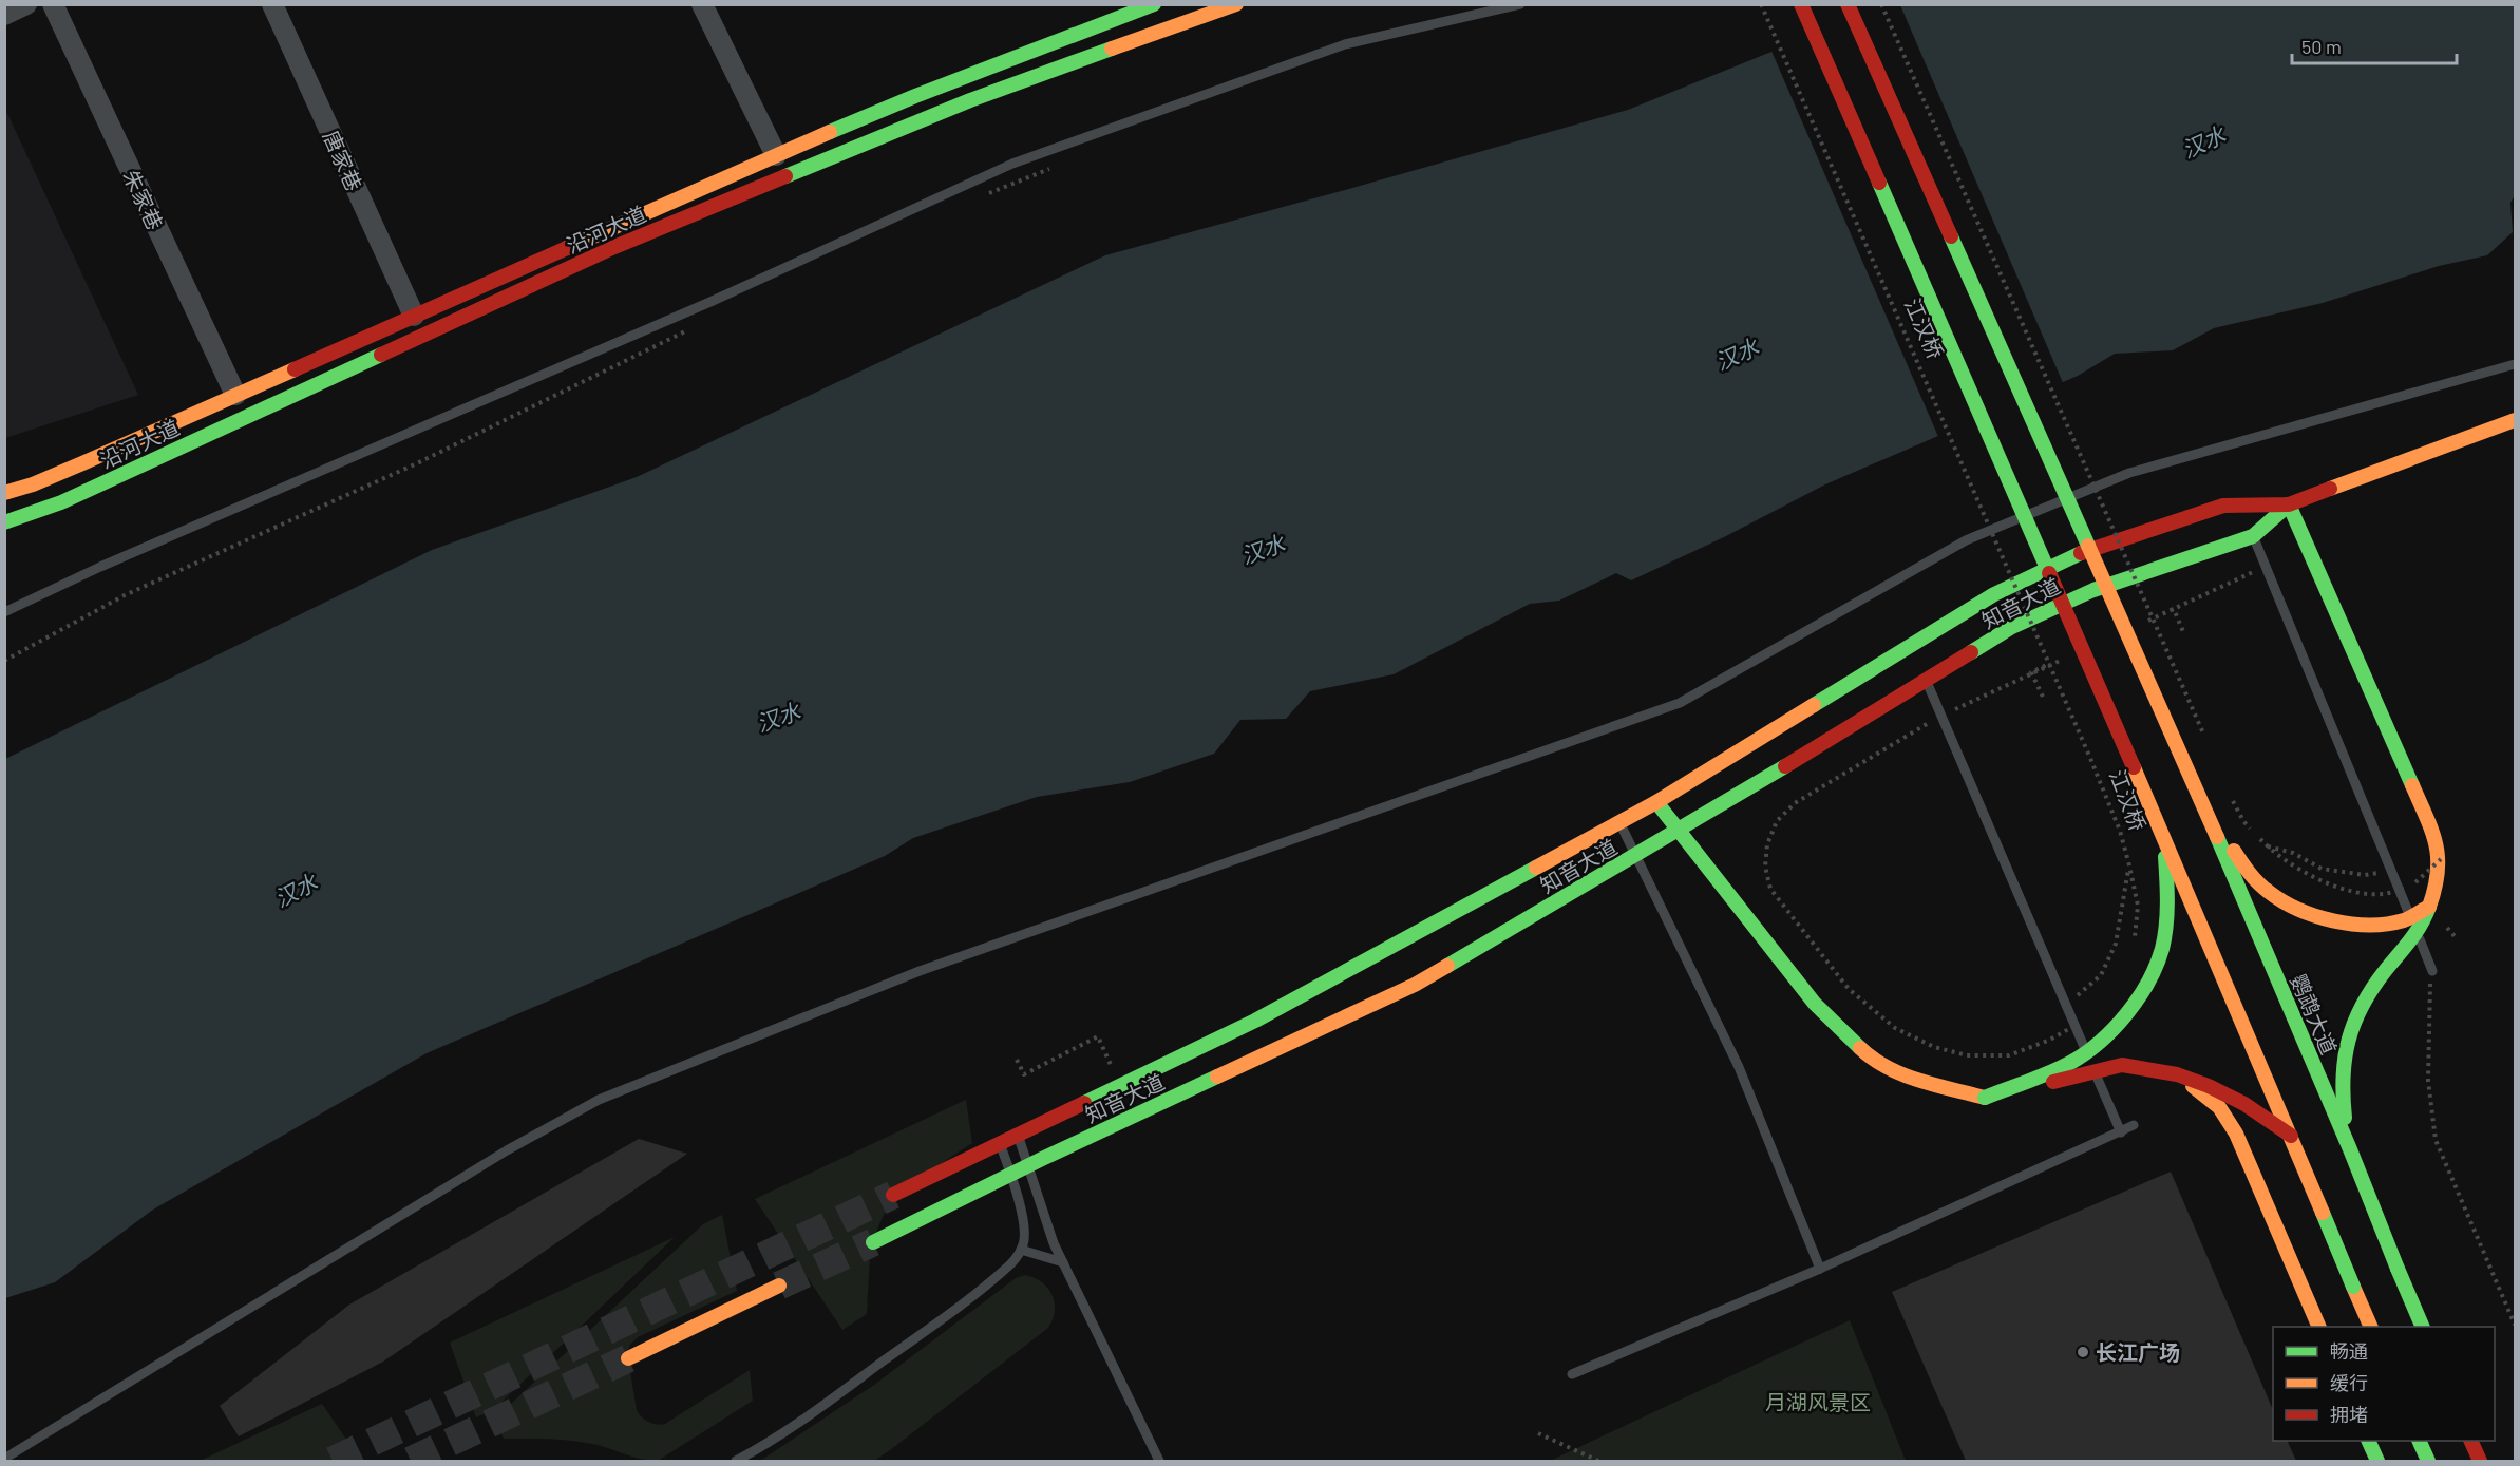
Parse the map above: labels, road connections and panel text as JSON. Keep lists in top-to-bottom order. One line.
{"streets":{"main road":["沿河大道","江汉桥","知音大道","鹦鹉大道"],"street":["唐家巷","朱家巷"]},"crossings":[["唐家巷","沿河大道"],["朱家巷","沿河大道"]],"water":["汉水"],"parks":["月湖风景区"],"places":["长江广场"],"legend":["畅通","缓行","拥堵"],"scale_bar":"50 m"}
